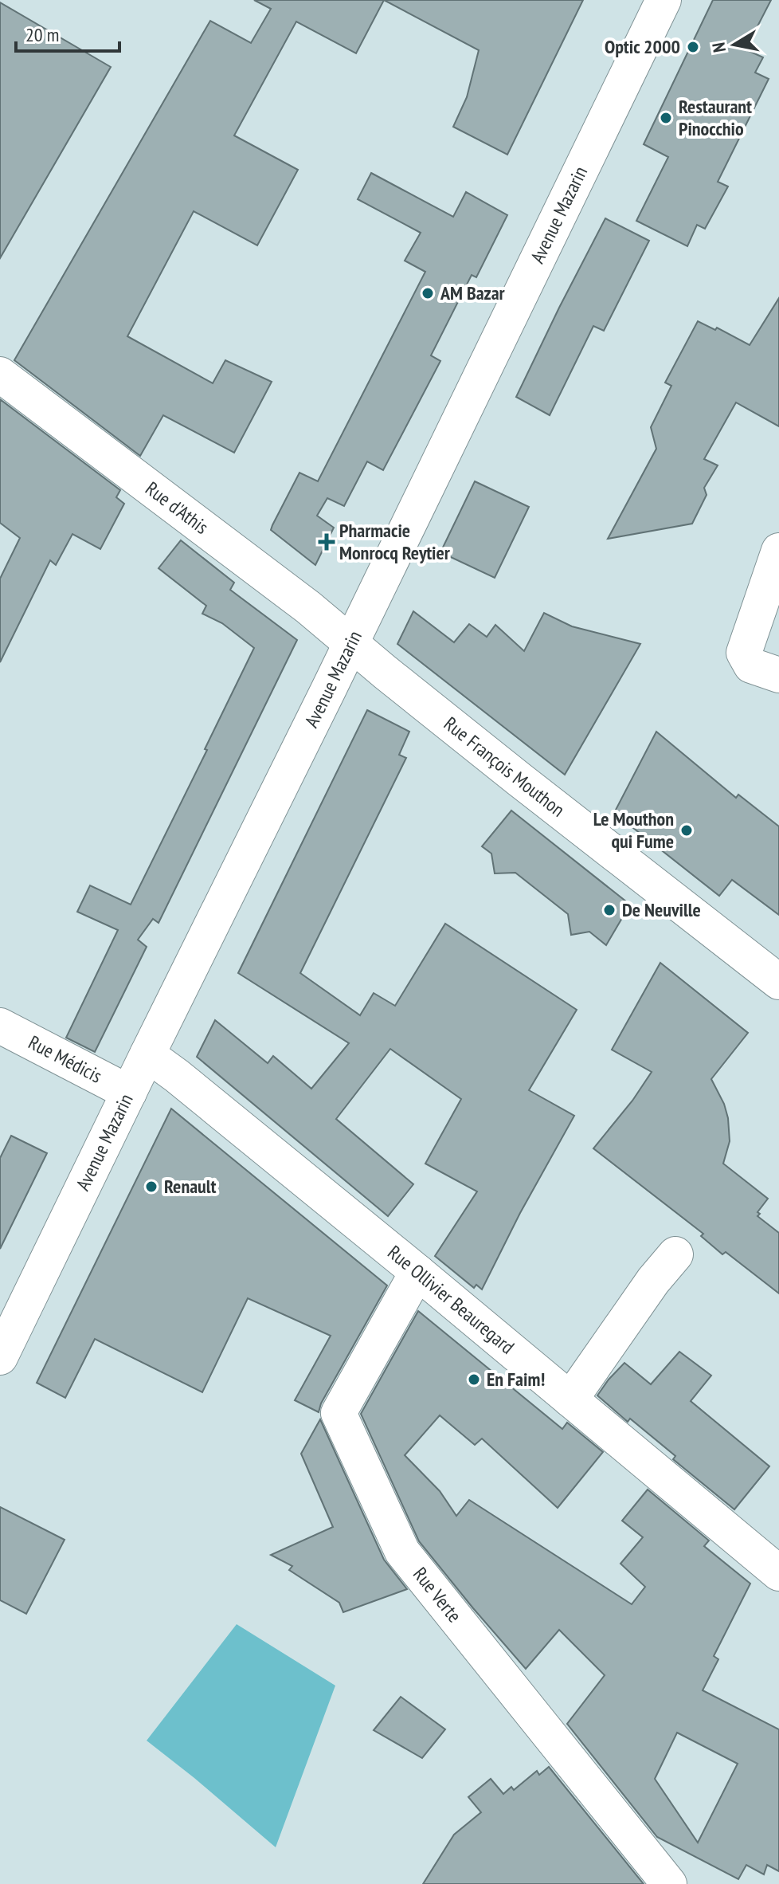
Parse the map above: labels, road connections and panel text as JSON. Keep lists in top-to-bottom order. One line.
{"streets":{"street":["Avenue Mazarin","Rue d'Athis","Rue François Mouthon","Rue Médicis","Rue Ollivier Beauregard","Rue Verte"]},"crossings":[["Avenue Mazarin","Rue d'Athis"],["Avenue Mazarin","Rue François Mouthon"],["Avenue Mazarin","Rue Médicis"],["Avenue Mazarin","Rue Ollivier Beauregard"],["Rue d'Athis","Rue François Mouthon"],["Rue Ollivier Beauregard","Rue Verte"]],"places":{"other":["Optic 2000","Restaurant Pinocchio","AM Bazar","Le Mouthon qui Fume","De Neuville","Renault","En Faim!"],"health":["Pharmacie Monrocq Reytier"]},"scale_bar":"20 m","north":"left"}
